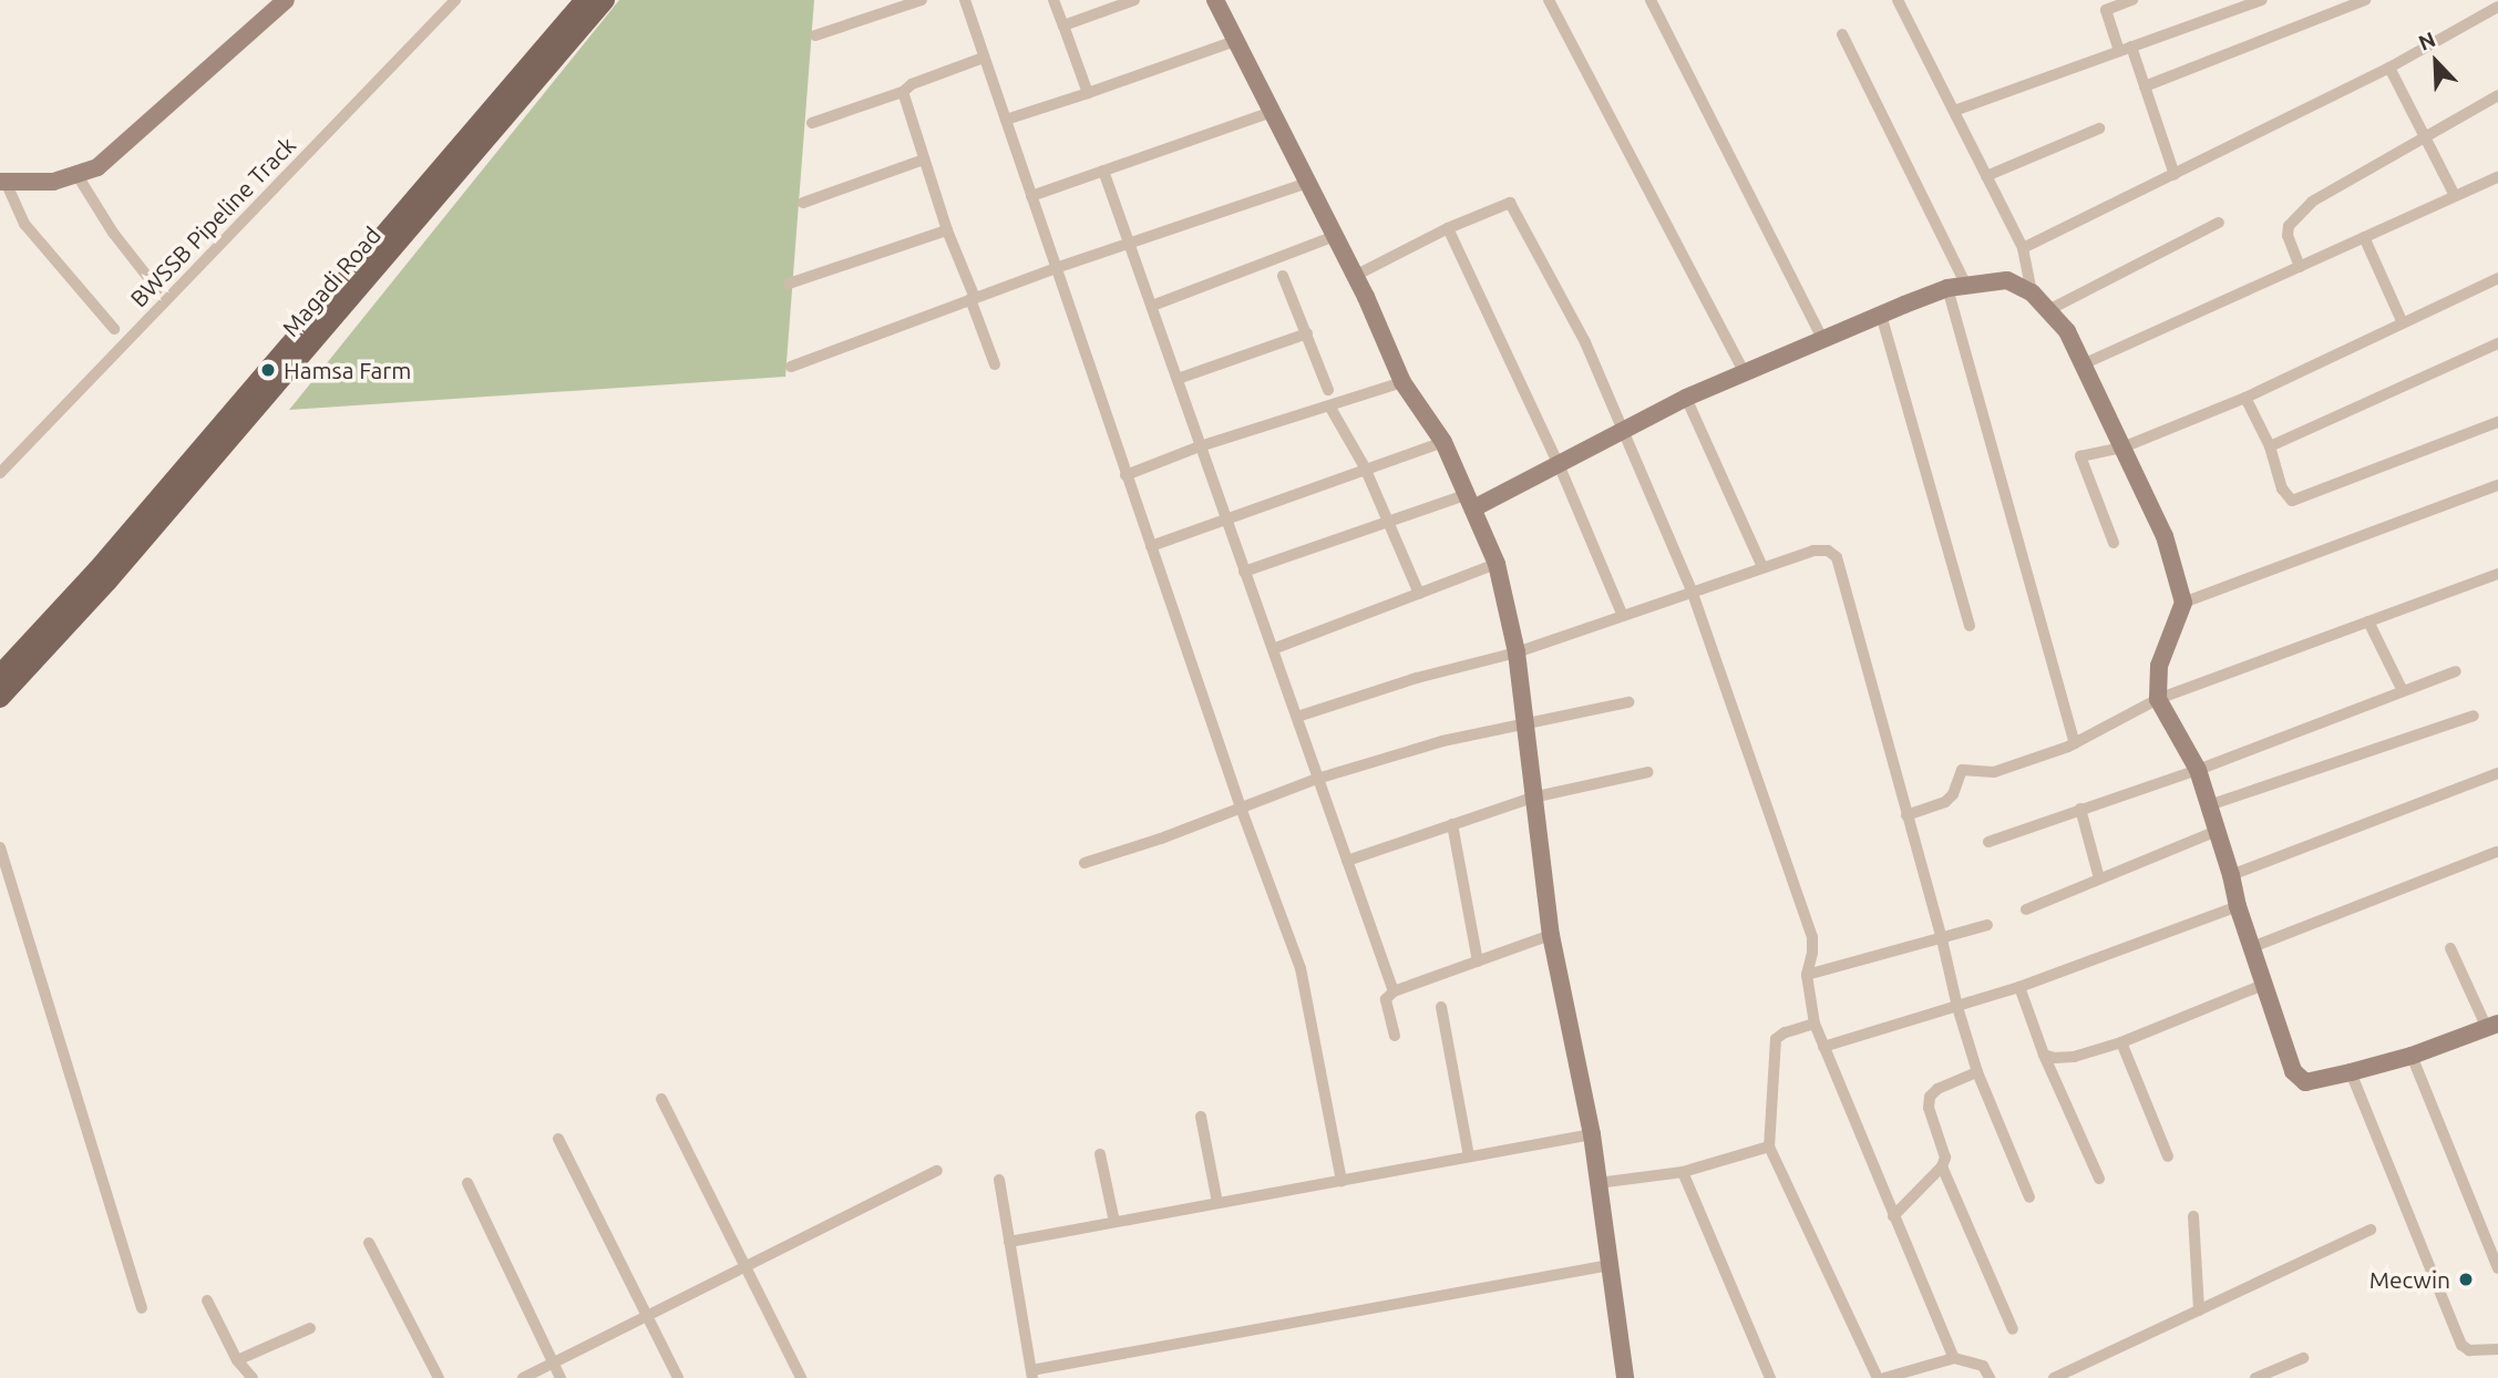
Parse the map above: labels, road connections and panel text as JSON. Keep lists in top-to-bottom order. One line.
{"streets":{"main road":["Magadi Road"],"street":["BWSSB Pipeline Track"]},"places":["Hamsa Farm","Mecwin"],"north":"top left"}
